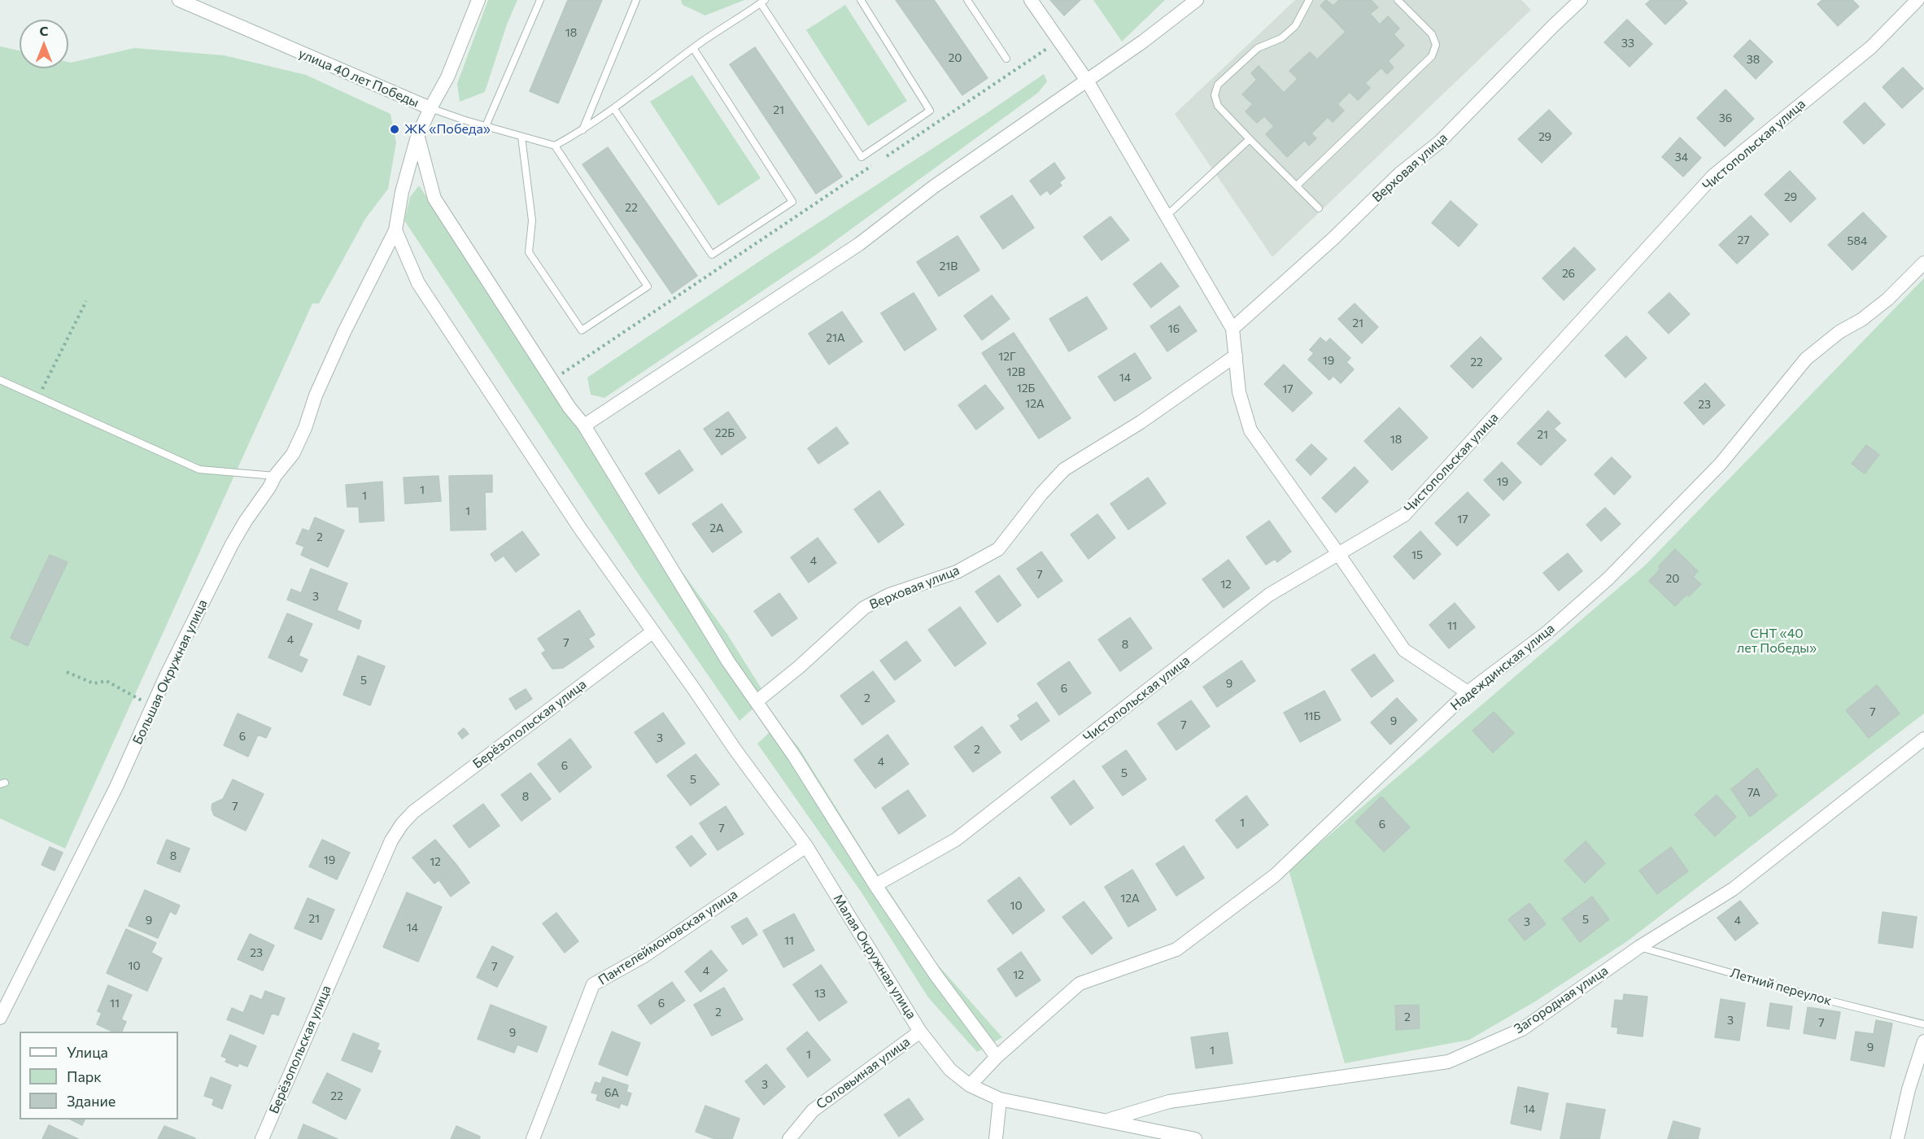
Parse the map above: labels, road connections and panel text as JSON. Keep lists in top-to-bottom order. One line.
{"streets":{"street":["улица 40 лет Победы","Чистопольская улица","Верховая улица","Надеждинская улица","Большая Окружная улица","Берёзопольская улица","Пантелеймоновская улица","Малая Окружная улица","Загородная улица","Соловьиная улица"],"lane":["Летний переулок"]},"crossings":[["улица 40 лет Победы","Большая Окружная улица"],["Надеждинская улица","Малая Окружная улица"],["Берёзопольская улица","Малая Окружная улица"],["Пантелеймоновская улица","Малая Окружная улица"],["Малая Окружная улица","Загородная улица"],["Малая Окружная улица","Соловьиная улица"],["Летний переулок","Загородная улица"]],"parks":["СНТ «40 лет Победы»"],"places":["ЖК «Победа»"],"house_numbers":["18","33","20","38","21","36","29","34","29","22","27","584","21В","26","21","16","21А","12Г","19","22","12В","14","12Б","17","12А","23","22Б","21","18","19","1","1","1","17","2А","2","15","4","7","20","12","3","11","4","7","8","5","9","6","2","7","11Б","9","7","6","3","2","4","6","5","5","7А","8","7","1","6","7","8","19","12","12А","10","21","5","9","4","3","14","11","23","10","7","4","12","13","11","6","2","2","3","7","9","9","1","1","3","6А","22","14"],"legend":["Улица","Парк","Здание"],"north":"top"}
